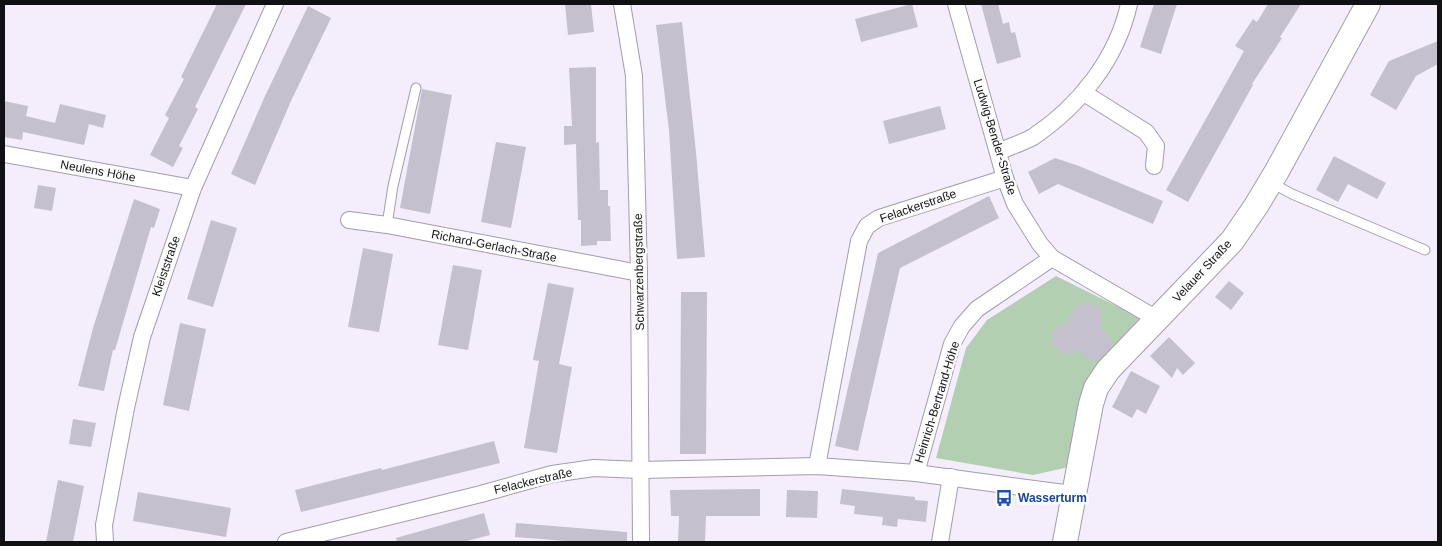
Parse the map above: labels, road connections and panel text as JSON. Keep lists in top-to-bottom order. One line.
{"streets":{"main road":["Velauer Straße"],"street":["Ludwig-Bender-Straße","Neulens Höhe","Felackerstraße","Richard-Gerlach-Straße","Kleiststraße","Schwarzenbergstraße","Heinrich-Bertrand-Höhe"]},"crossings":[["Ludwig-Bender-Straße","Felackerstraße"],["Ludwig-Bender-Straße","Velauer Straße"],["Ludwig-Bender-Straße","Heinrich-Bertrand-Höhe"],["Neulens Höhe","Kleiststraße"],["Felackerstraße","Velauer Straße"],["Felackerstraße","Schwarzenbergstraße"],["Felackerstraße","Heinrich-Bertrand-Höhe"],["Richard-Gerlach-Straße","Schwarzenbergstraße"]],"places":{"bus stop":["Wasserturm"]}}
